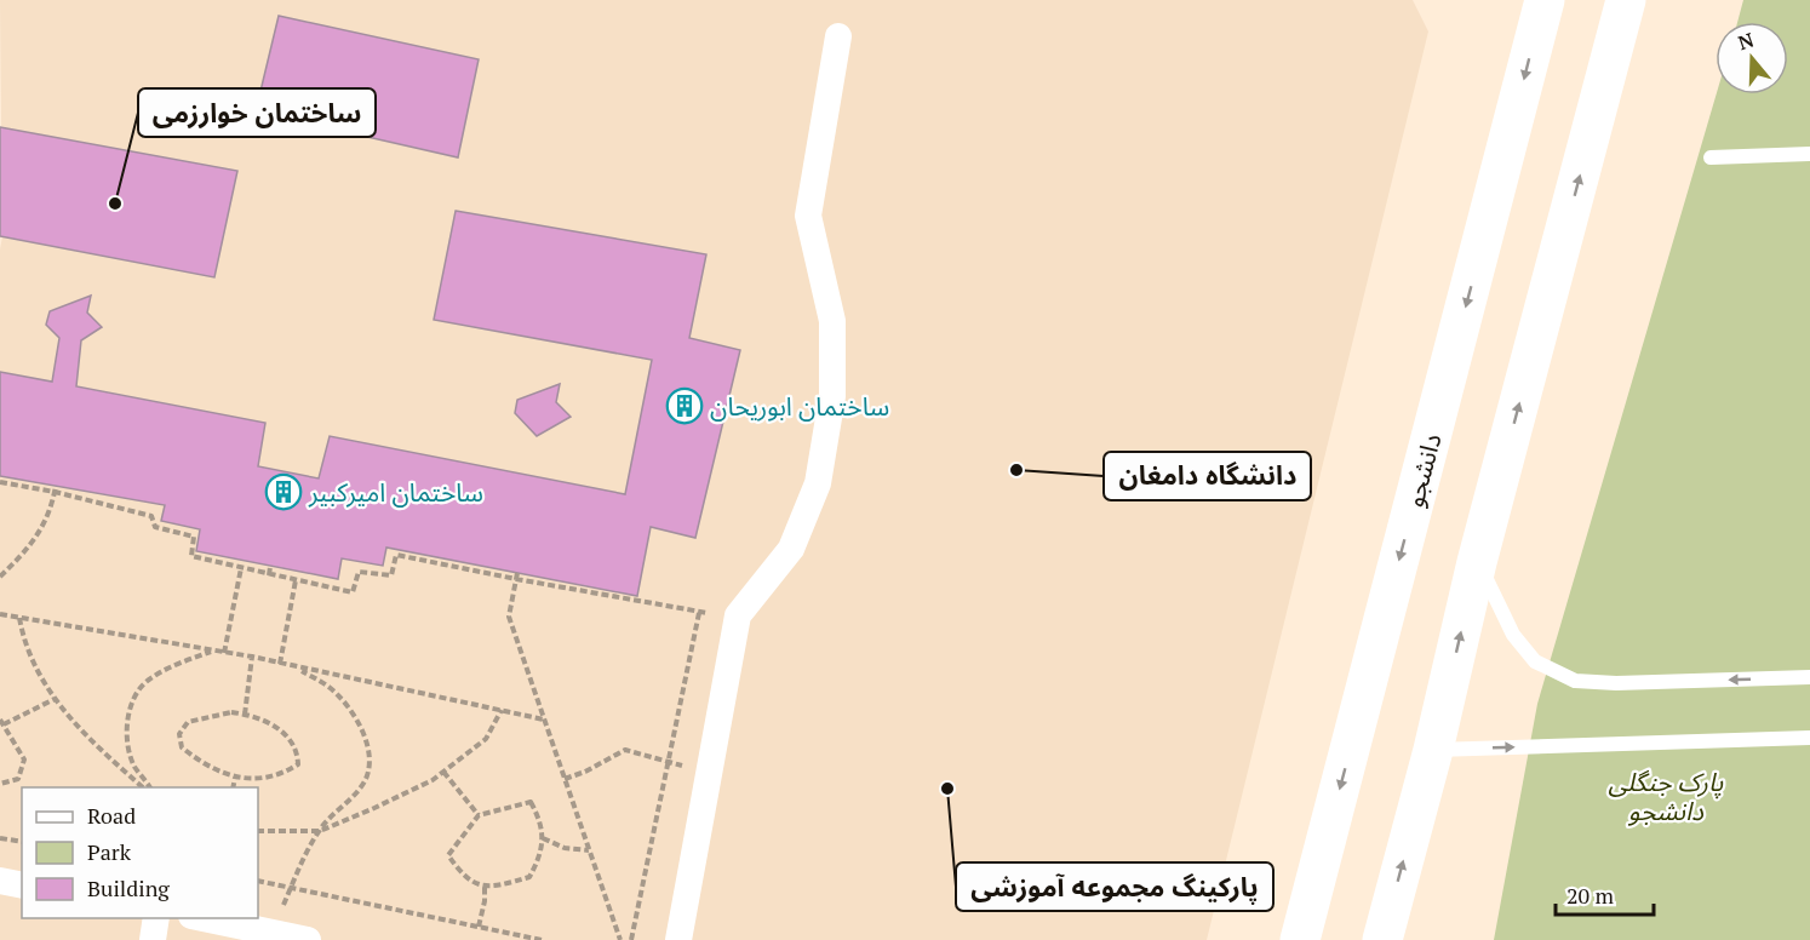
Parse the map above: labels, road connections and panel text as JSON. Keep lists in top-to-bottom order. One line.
{"streets":{"main road":["دانشجو"]},"parks":["پارک جنگلی دانشجو"],"places":{"other":["ساختمان خوارزمی","دانشگاه دامغان","پارکینگ مجموعه آموزشی"],"building":["ساختمان ابوریحان","ساختمان امیرکبیر"]},"legend":["Road","Park","Building"],"scale_bar":"20 m","north":"top"}
